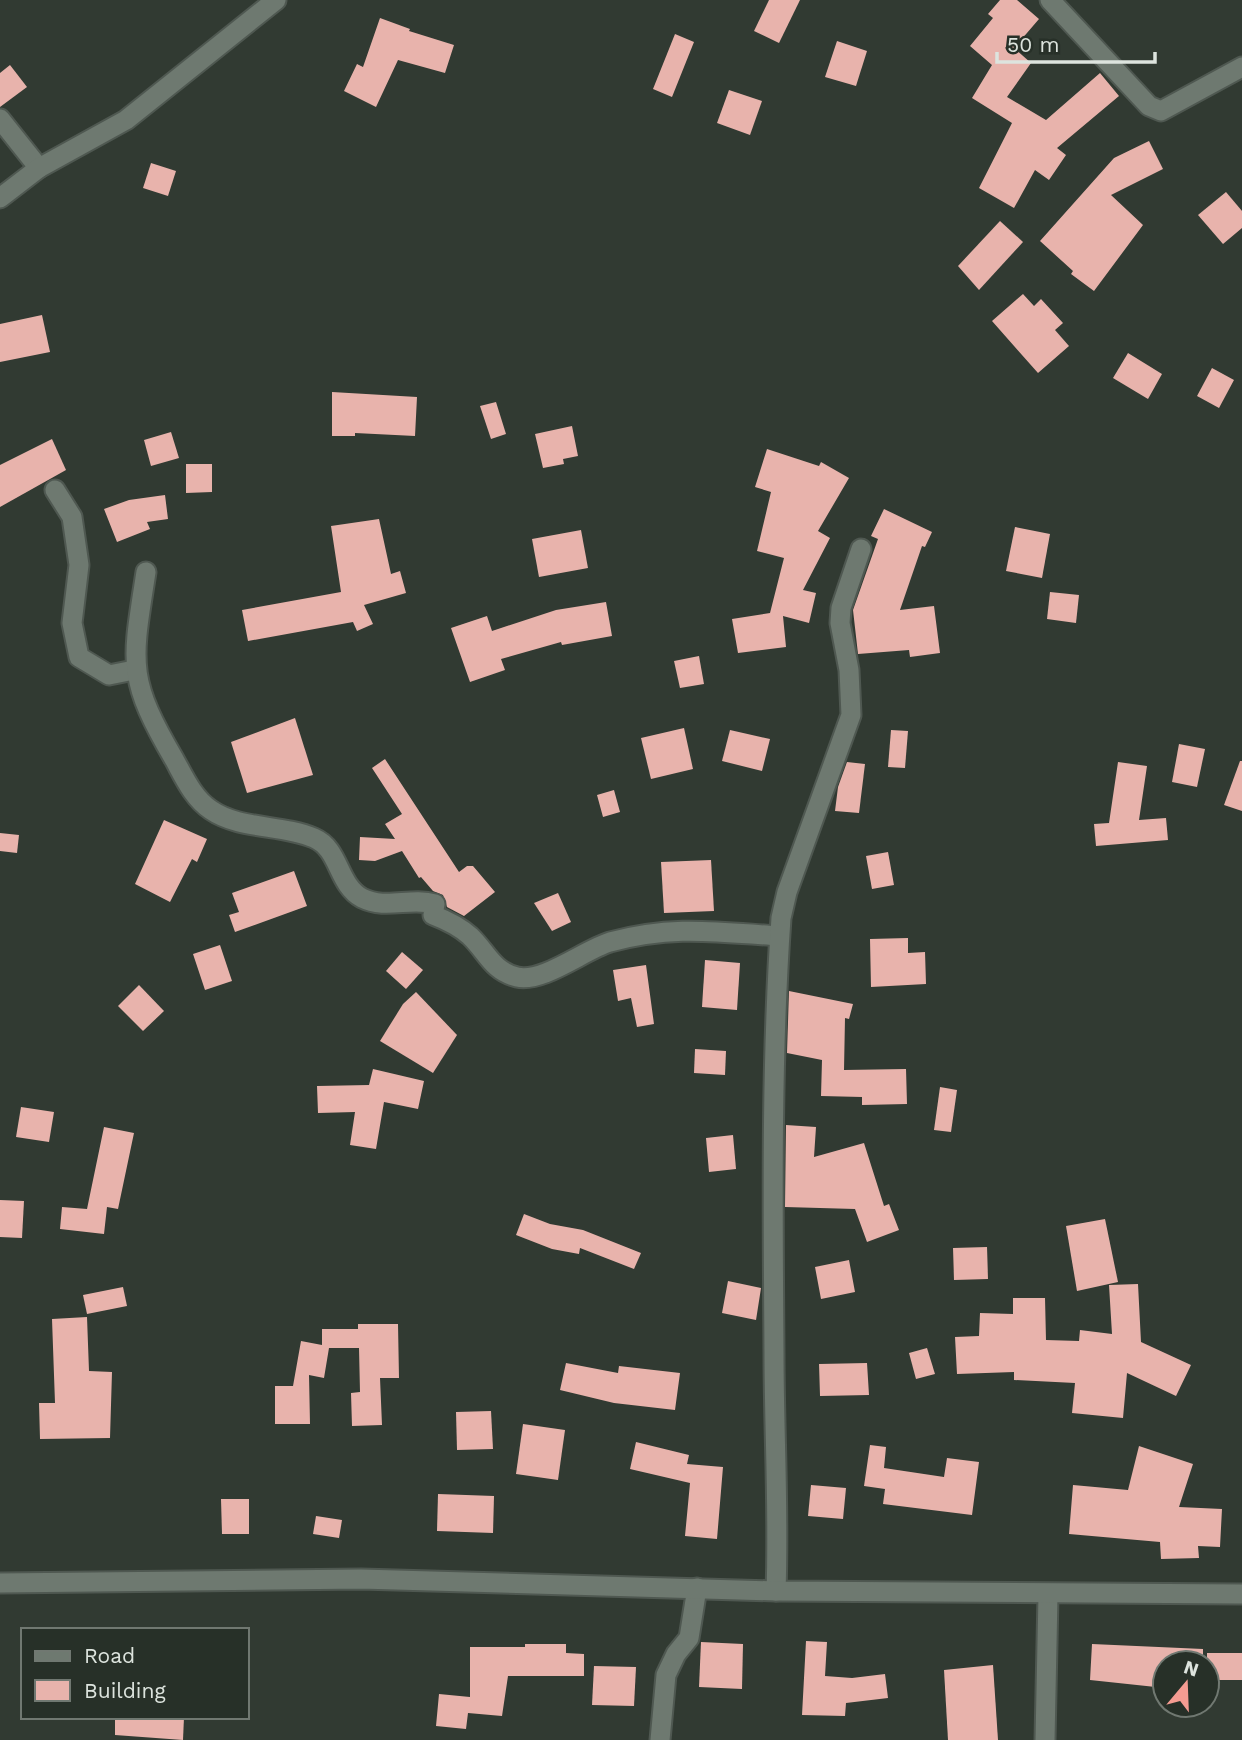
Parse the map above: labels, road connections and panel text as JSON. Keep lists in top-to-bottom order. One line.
{"legend":["Road","Building"],"scale_bar":"50 m","north":"top"}
